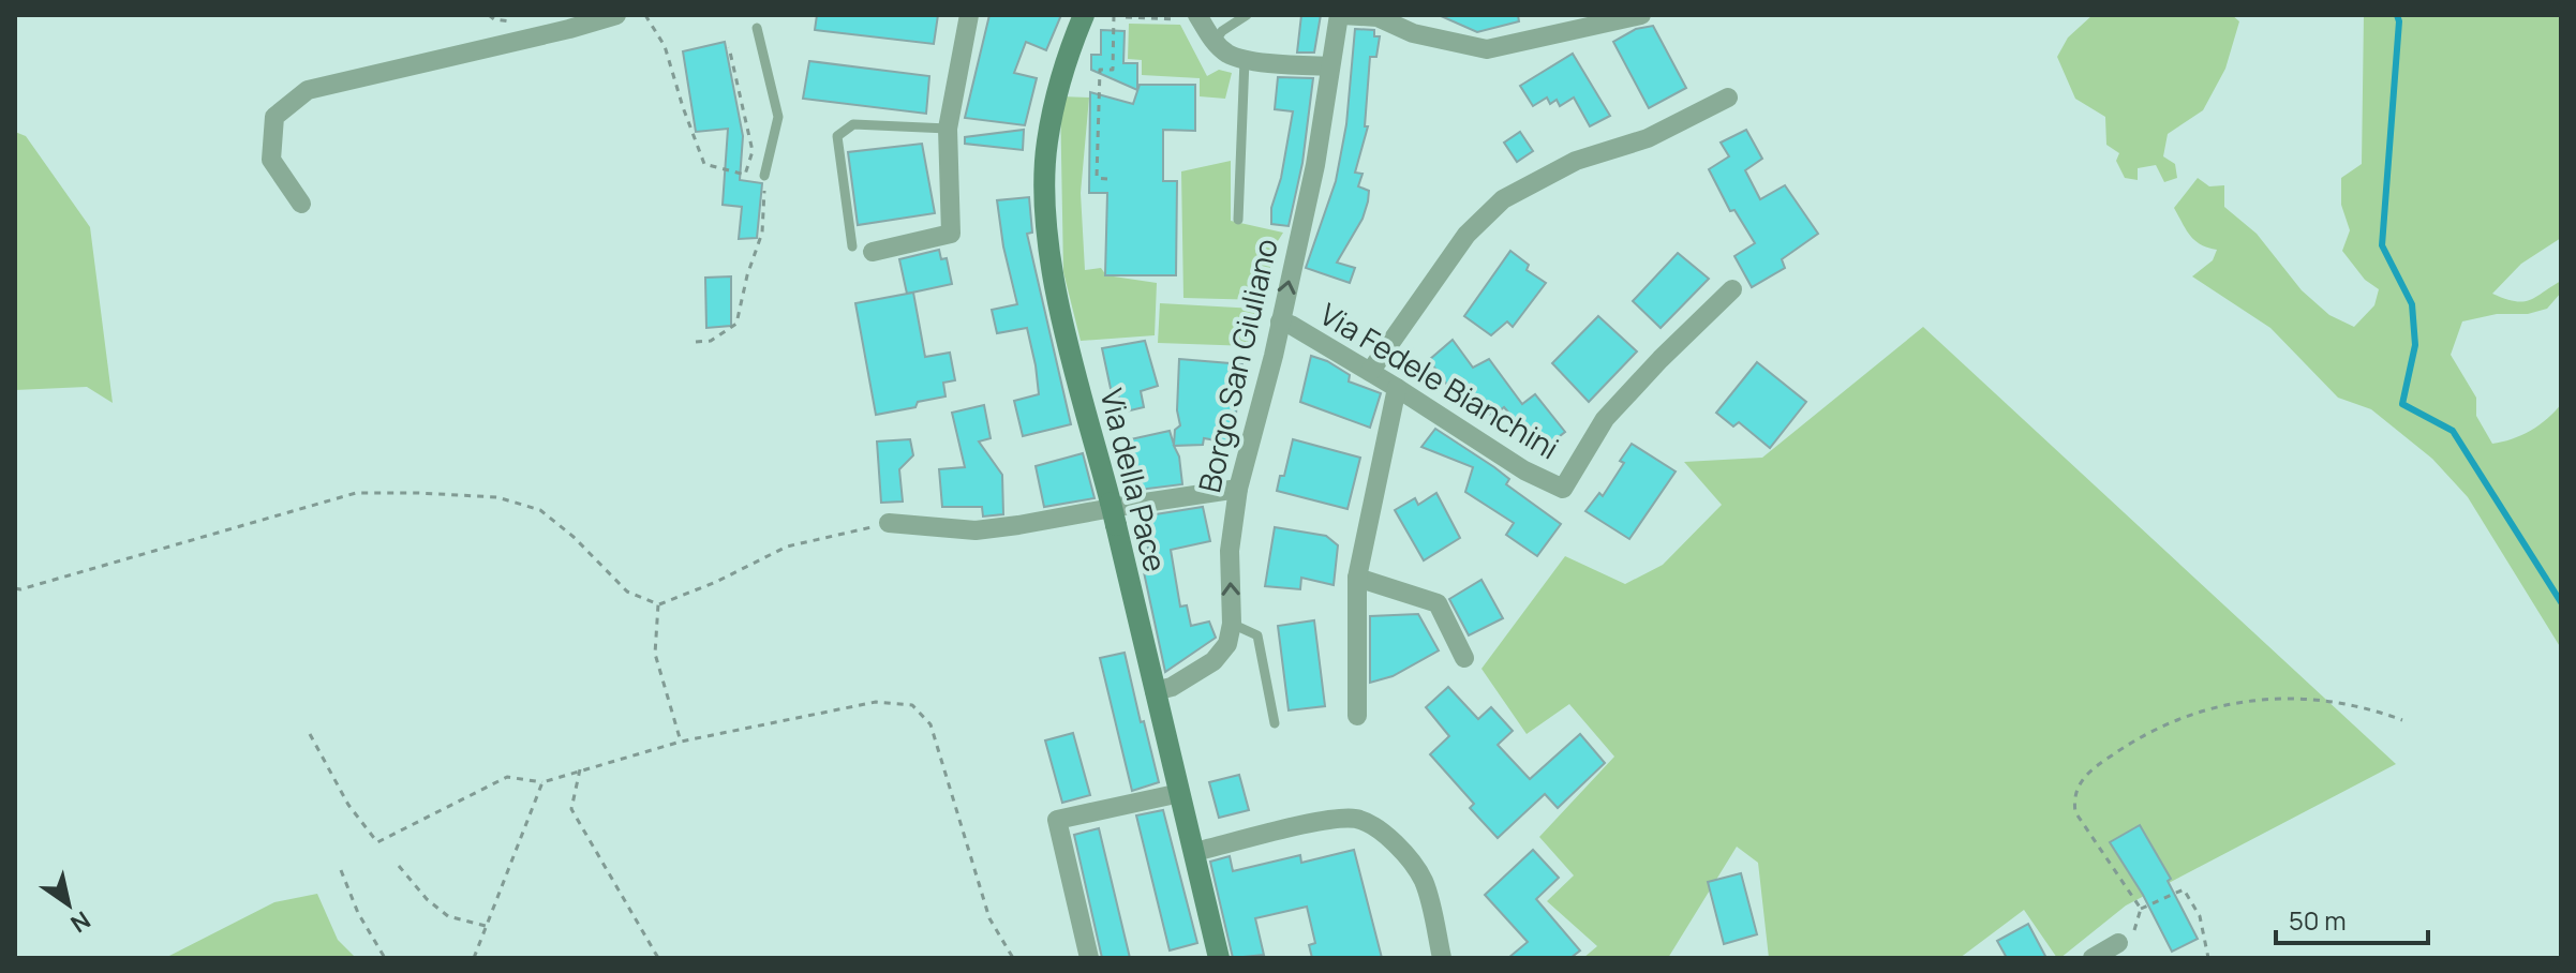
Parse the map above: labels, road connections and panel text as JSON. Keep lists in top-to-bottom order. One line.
{"streets":{"main road":["Via della Pace"],"street":["Borgo San Giuliano","Via Fedele Bianchini"]},"crossings":[["Borgo San Giuliano","Via Fedele Bianchini"],["Borgo San Giuliano","Via della Pace"]],"one_way":["Borgo San Giuliano"],"scale_bar":"50 m","north":"bottom right"}
